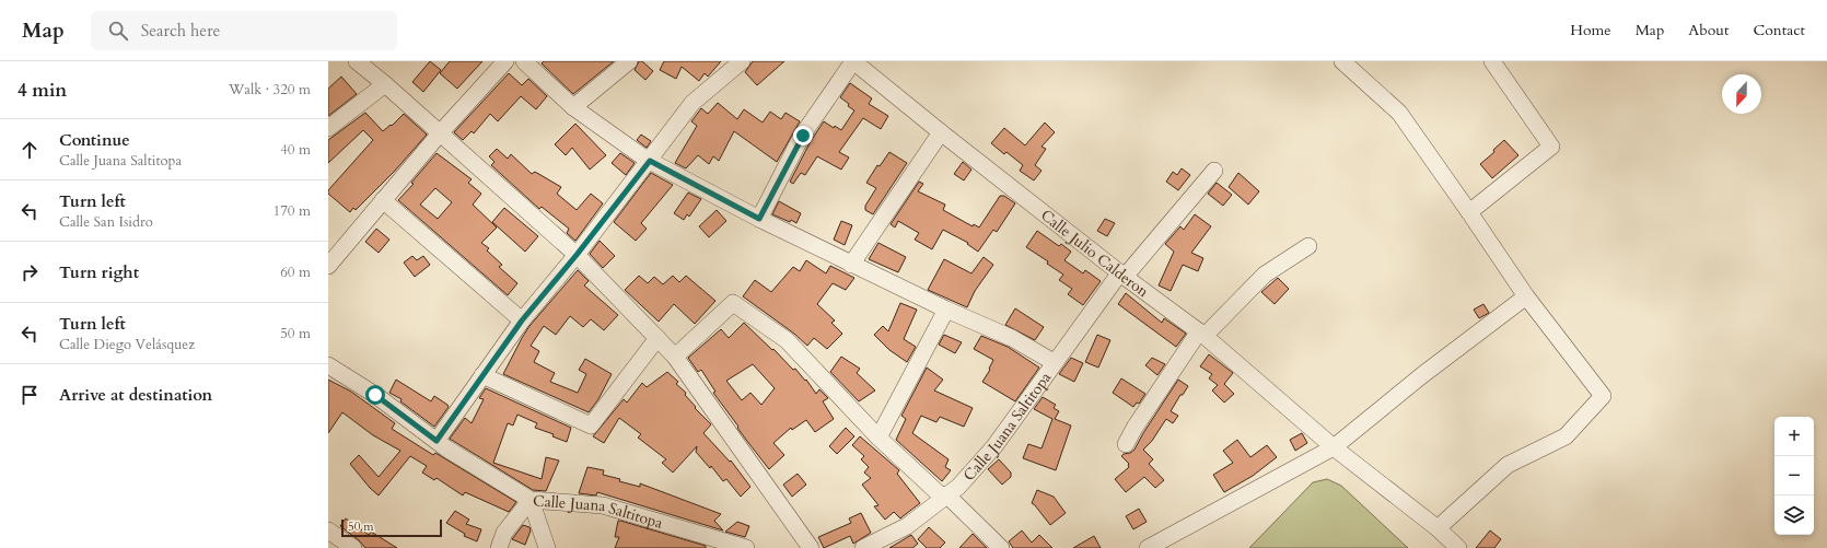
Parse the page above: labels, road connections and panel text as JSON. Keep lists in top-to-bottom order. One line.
{"streets":{"street":["Calle Julio Calderon","Calle Juana Saltitopa"]},"crossings":[["Calle Julio Calderon","Calle Juana Saltitopa"]],"scale_bar":"50 m","north":"bottom","page":{"header":"Map","search":"Search here","nav":["Home","Map","About","Contact"],"heading":["4 min","Walk · 320 m"],"list":[["Continue","Calle Juana Saltitopa","40 m"],["Turn left","Calle San Isidro","170 m"],["Turn right","60 m"],["Turn left","Calle Diego Velásquez","50 m"],"Arrive at destination"],"map_buttons":["+","−"],"scale":"50 m"}}
